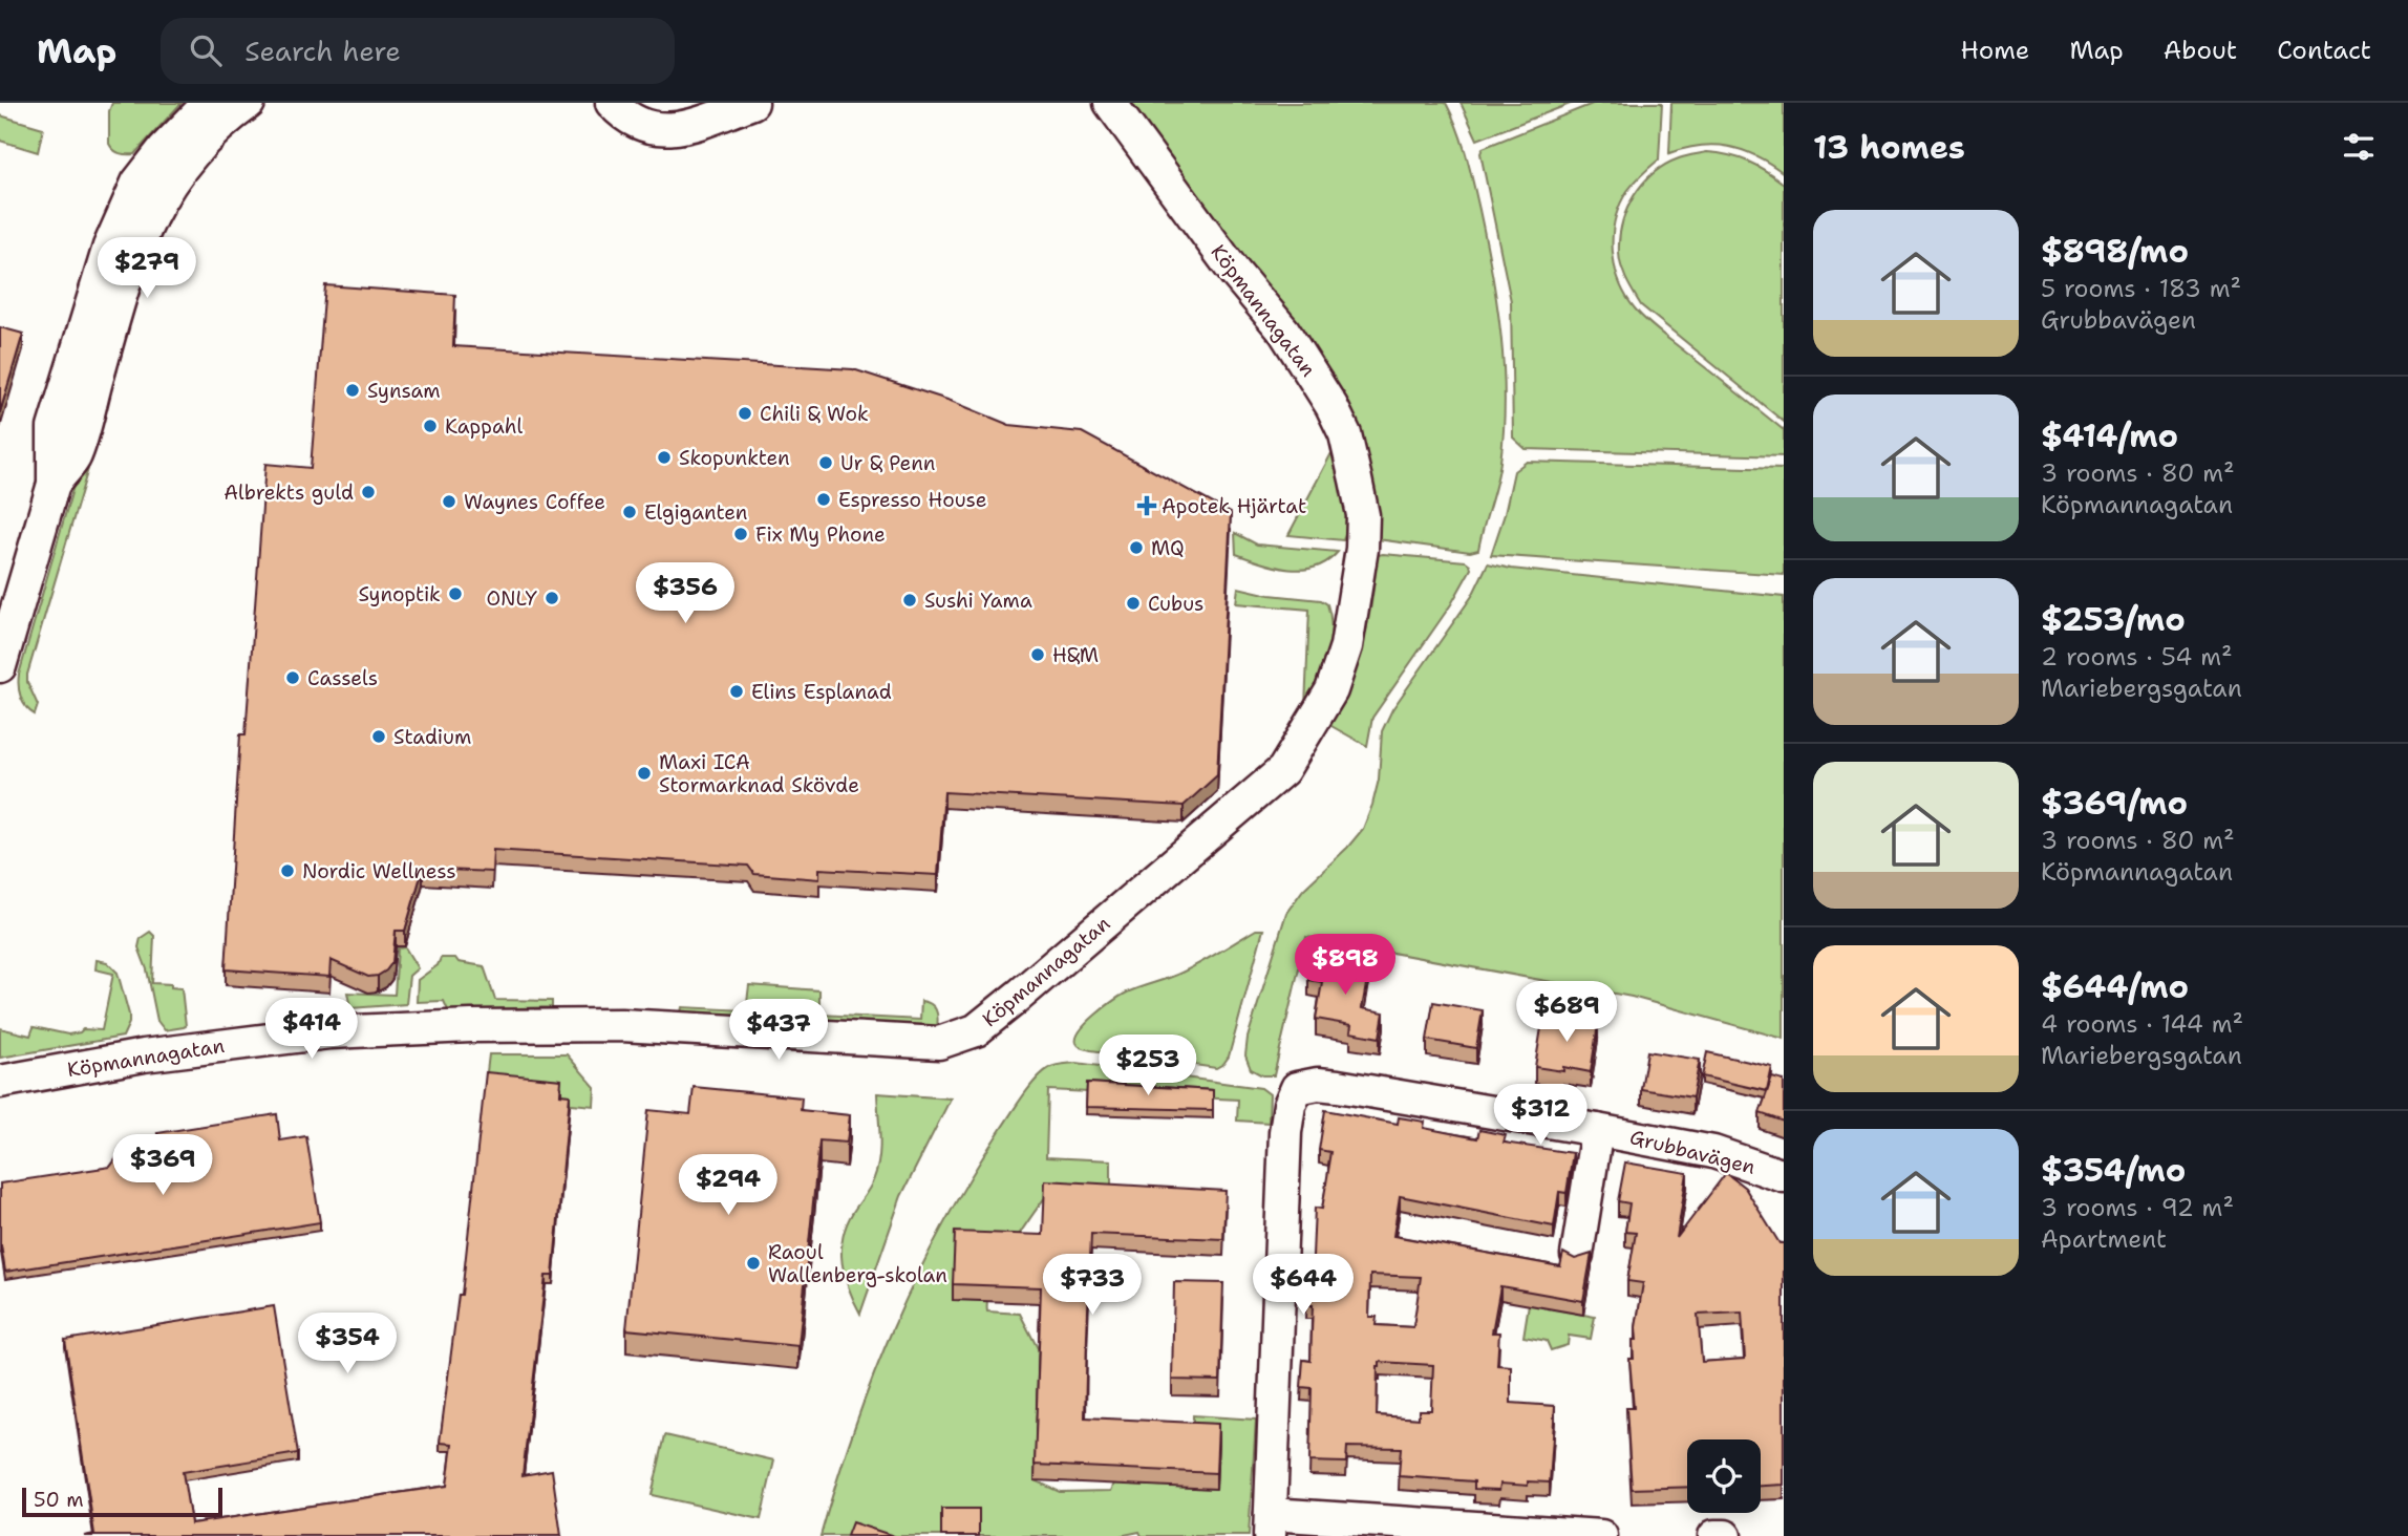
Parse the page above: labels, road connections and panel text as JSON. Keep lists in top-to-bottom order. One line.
{"streets":{"street":["Köpmannagatan","Grubbavägen"]},"places":{"other":["Synsam","Chili & Wok","Kappahl","Skopunkten","Ur & Penn","Albrekts guld","Espresso House","Waynes Coffee","Elgiganten","Fix My Phone","MQ","Synoptik","ONLY","Sushi Yama","Cubus","H&M","Cassels","Elins Esplanad","Stadium","Maxi ICA Stormarknad Skövde","Nordic Wellness","Raoul Wallenberg-skolan"],"health":["Apotek Hjärtat"]},"scale_bar":"50 m","page":{"header":"Map","search":"Search here","nav":["Home","Map","About","Contact"],"heading":"13 homes","list":[{"name":"$898/mo","note":"5 rooms · 183 m² · Grubbavägen"},{"name":"$414/mo","note":"3 rooms · 80 m² · Köpmannagatan"},{"name":"$253/mo","note":"2 rooms · 54 m² · Mariebergsgatan"},{"name":"$369/mo","note":"3 rooms · 80 m² · Köpmannagatan"},{"name":"$644/mo","note":"4 rooms · 144 m² · Mariebergsgatan"},{"name":"$354/mo","note":"3 rooms · 92 m² · Apartment"}],"price":["$279","$356","$898","$689","$414","$437","$253","$312","$369","$294","$733","$644","$354"],"scale":"50 m"}}
